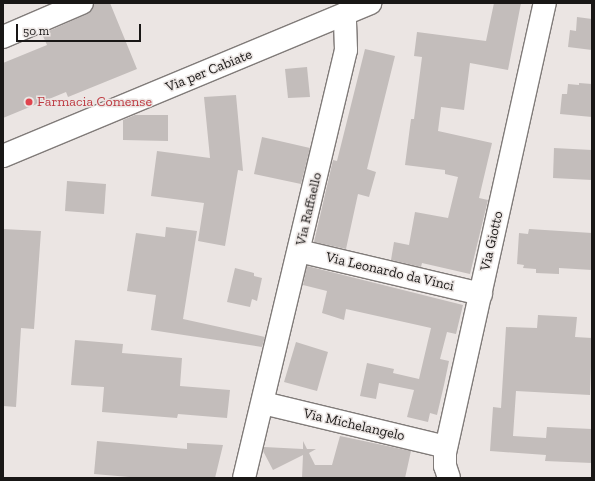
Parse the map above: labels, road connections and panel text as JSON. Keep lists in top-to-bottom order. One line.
{"streets":{"street":["Via per Cabiate","Via Raffaello","Via Giotto","Via Leonardo da Vinci","Via Michelangelo"]},"crossings":[["Via per Cabiate","Via Raffaello"],["Via Raffaello","Via Leonardo da Vinci"],["Via Raffaello","Via Michelangelo"],["Via Giotto","Via Leonardo da Vinci"],["Via Giotto","Via Michelangelo"]],"places":["Farmacia Comense"],"scale_bar":"50 m"}
